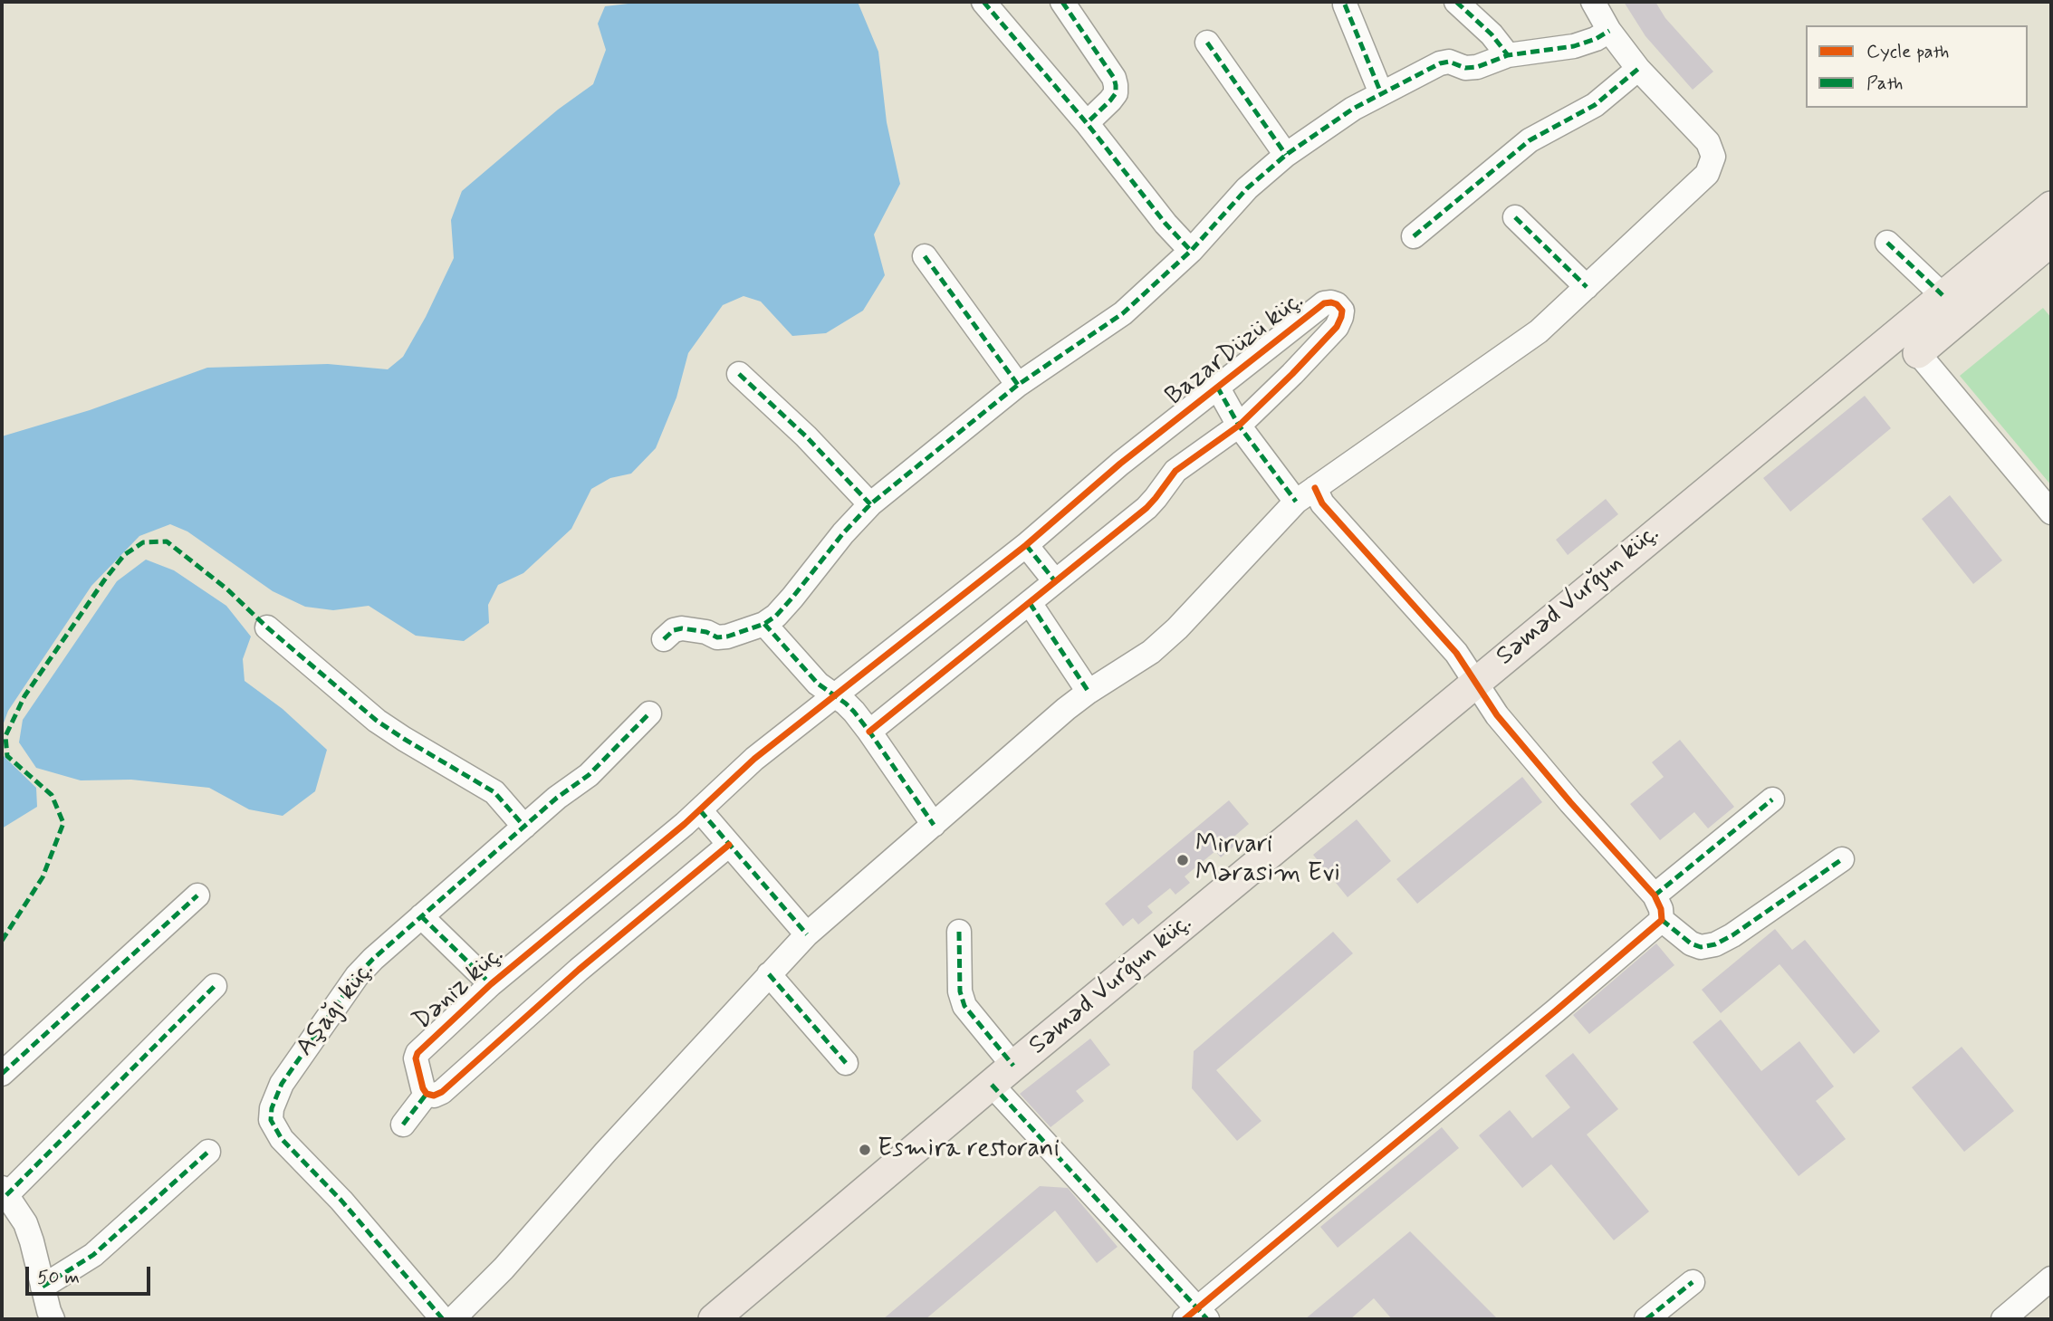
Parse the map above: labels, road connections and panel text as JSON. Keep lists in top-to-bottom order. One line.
{"streets":{"main road":["Səməd Vurğun küç."],"street":["BazarDüzü küç.","Dəniz küç.","Aşağı küç."]},"crossings":[["BazarDüzü küç.","Dəniz küç."]],"places":["Mirvari Mərasim Evi","Esmira restorani"],"legend":["Cycle path","Path"],"scale_bar":"50 m"}
